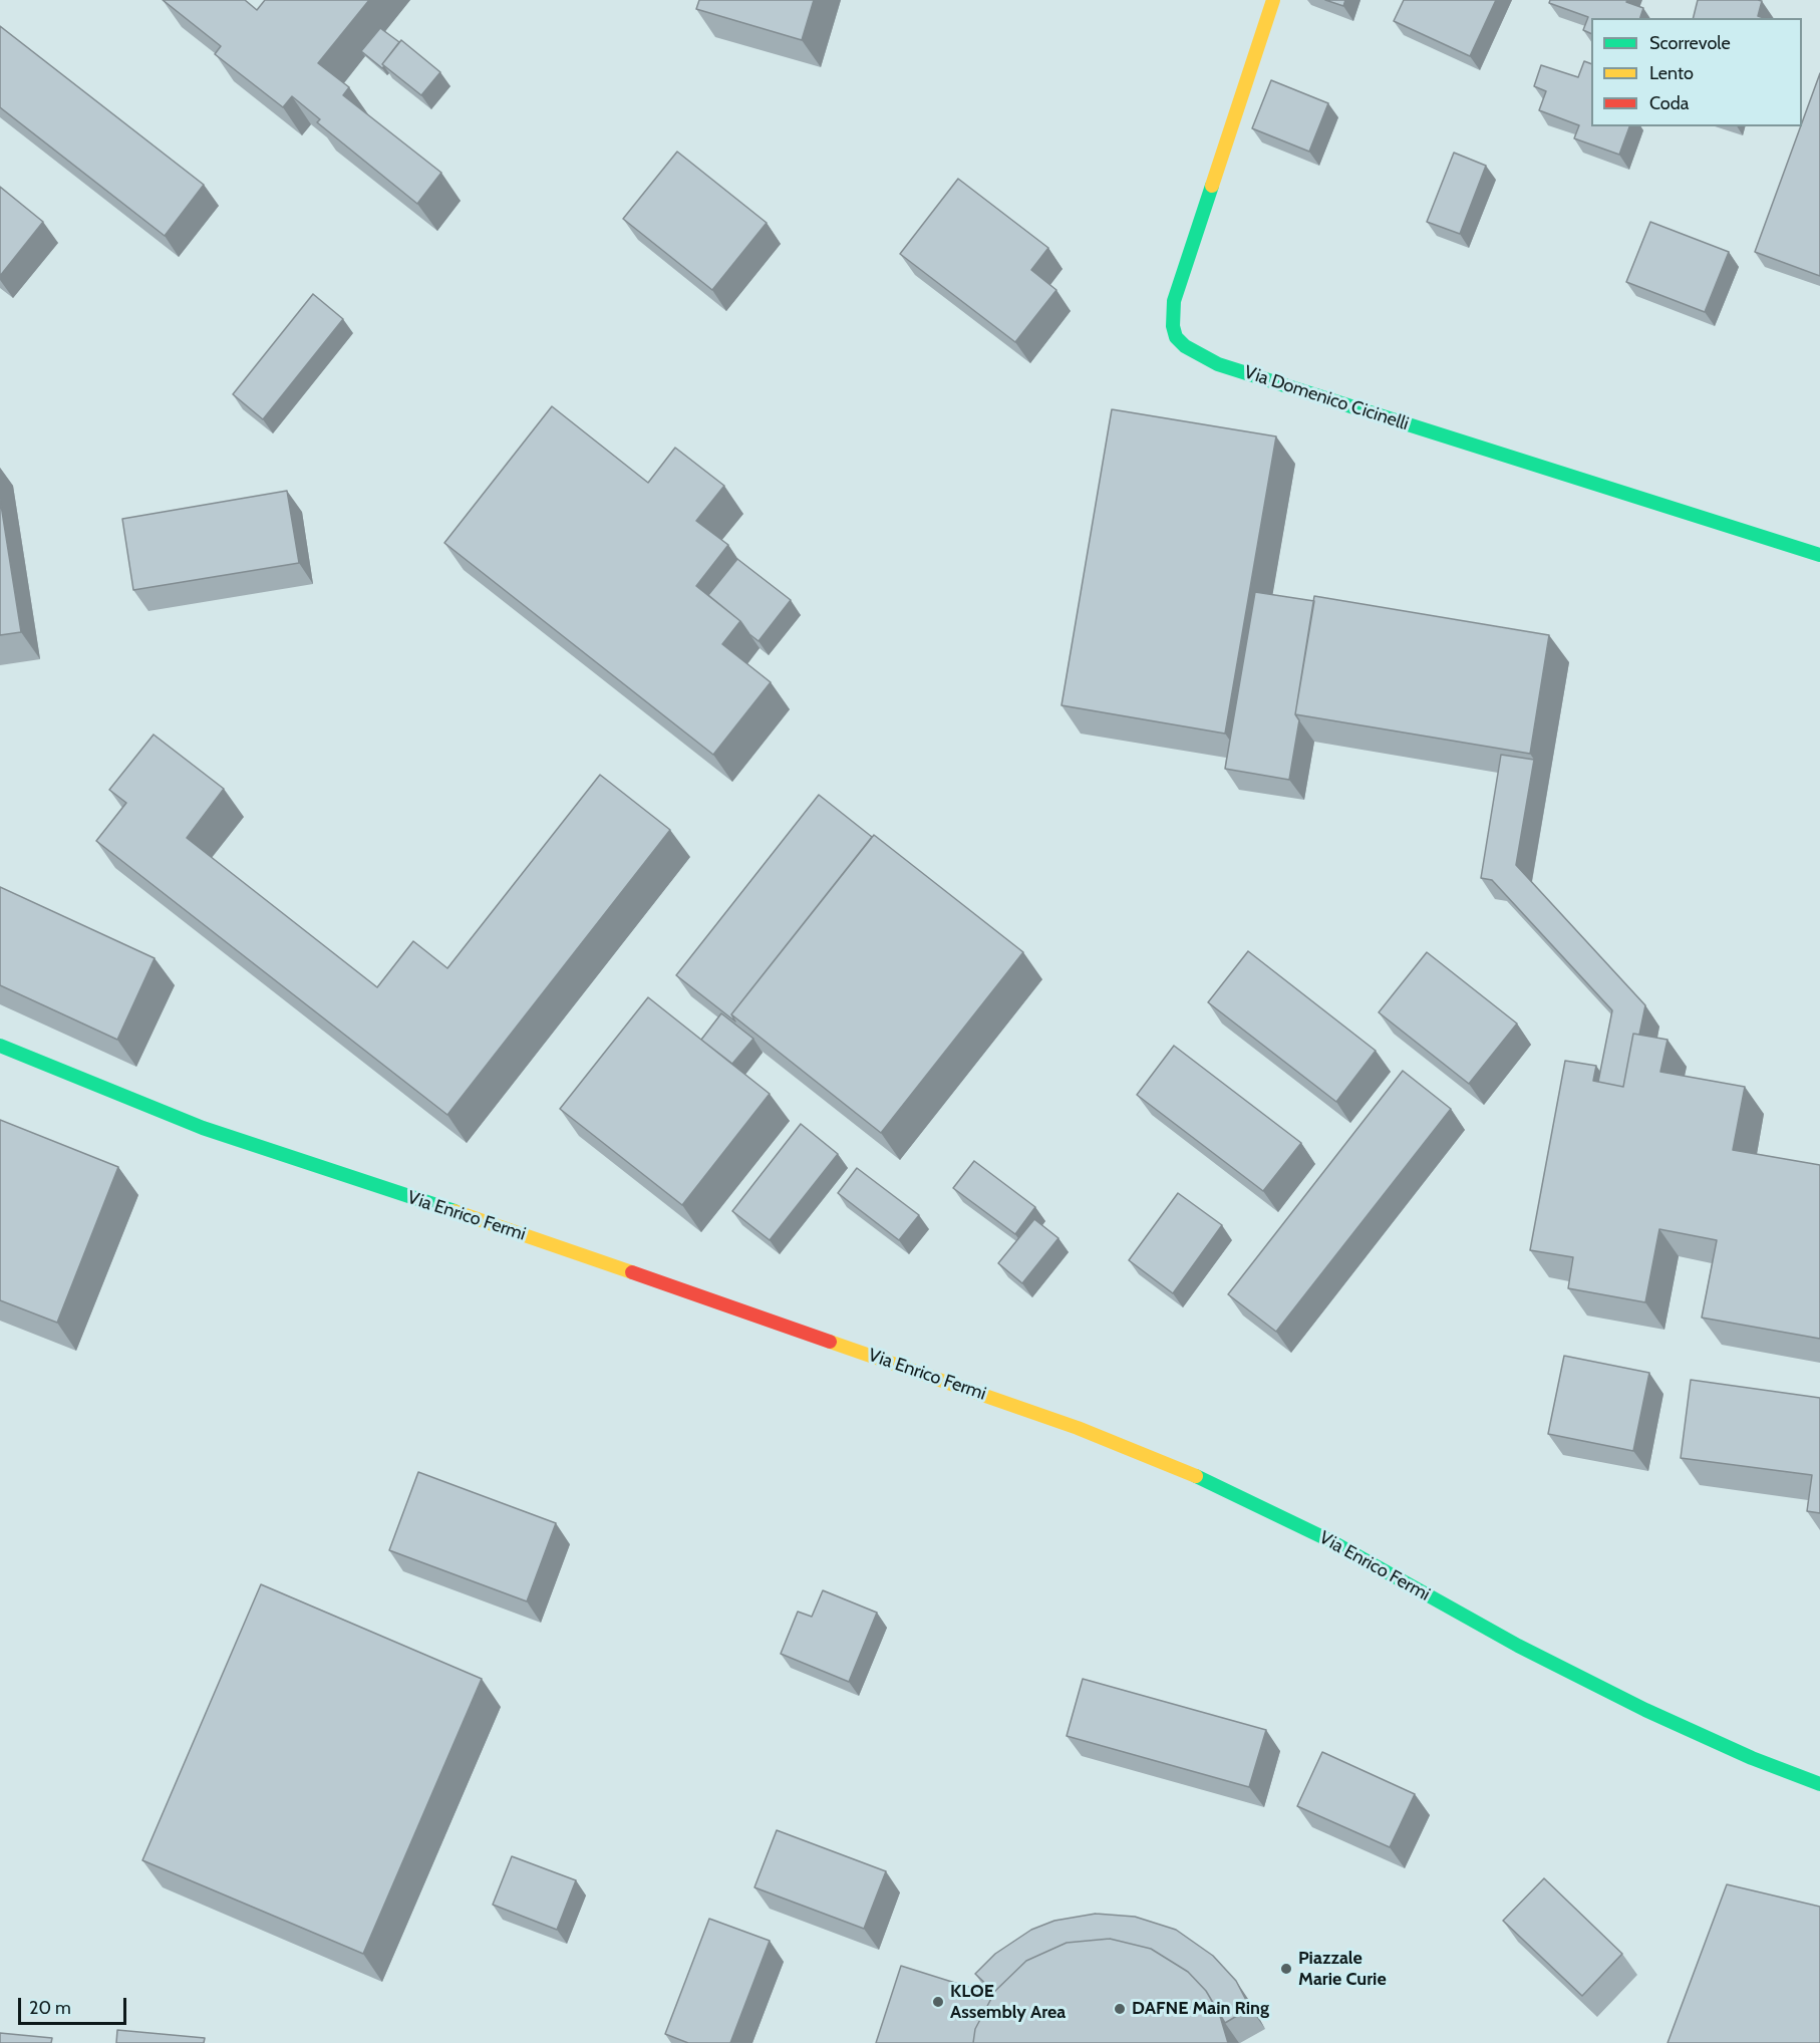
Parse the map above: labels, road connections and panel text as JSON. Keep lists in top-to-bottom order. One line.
{"streets":{"street":["Via Domenico Cicinelli","Via Enrico Fermi"]},"places":["Piazzale Marie Curie","KLOE Assembly Area","DAFNE Main Ring"],"legend":["Scorrevole","Lento","Coda"],"scale_bar":"20 m"}
